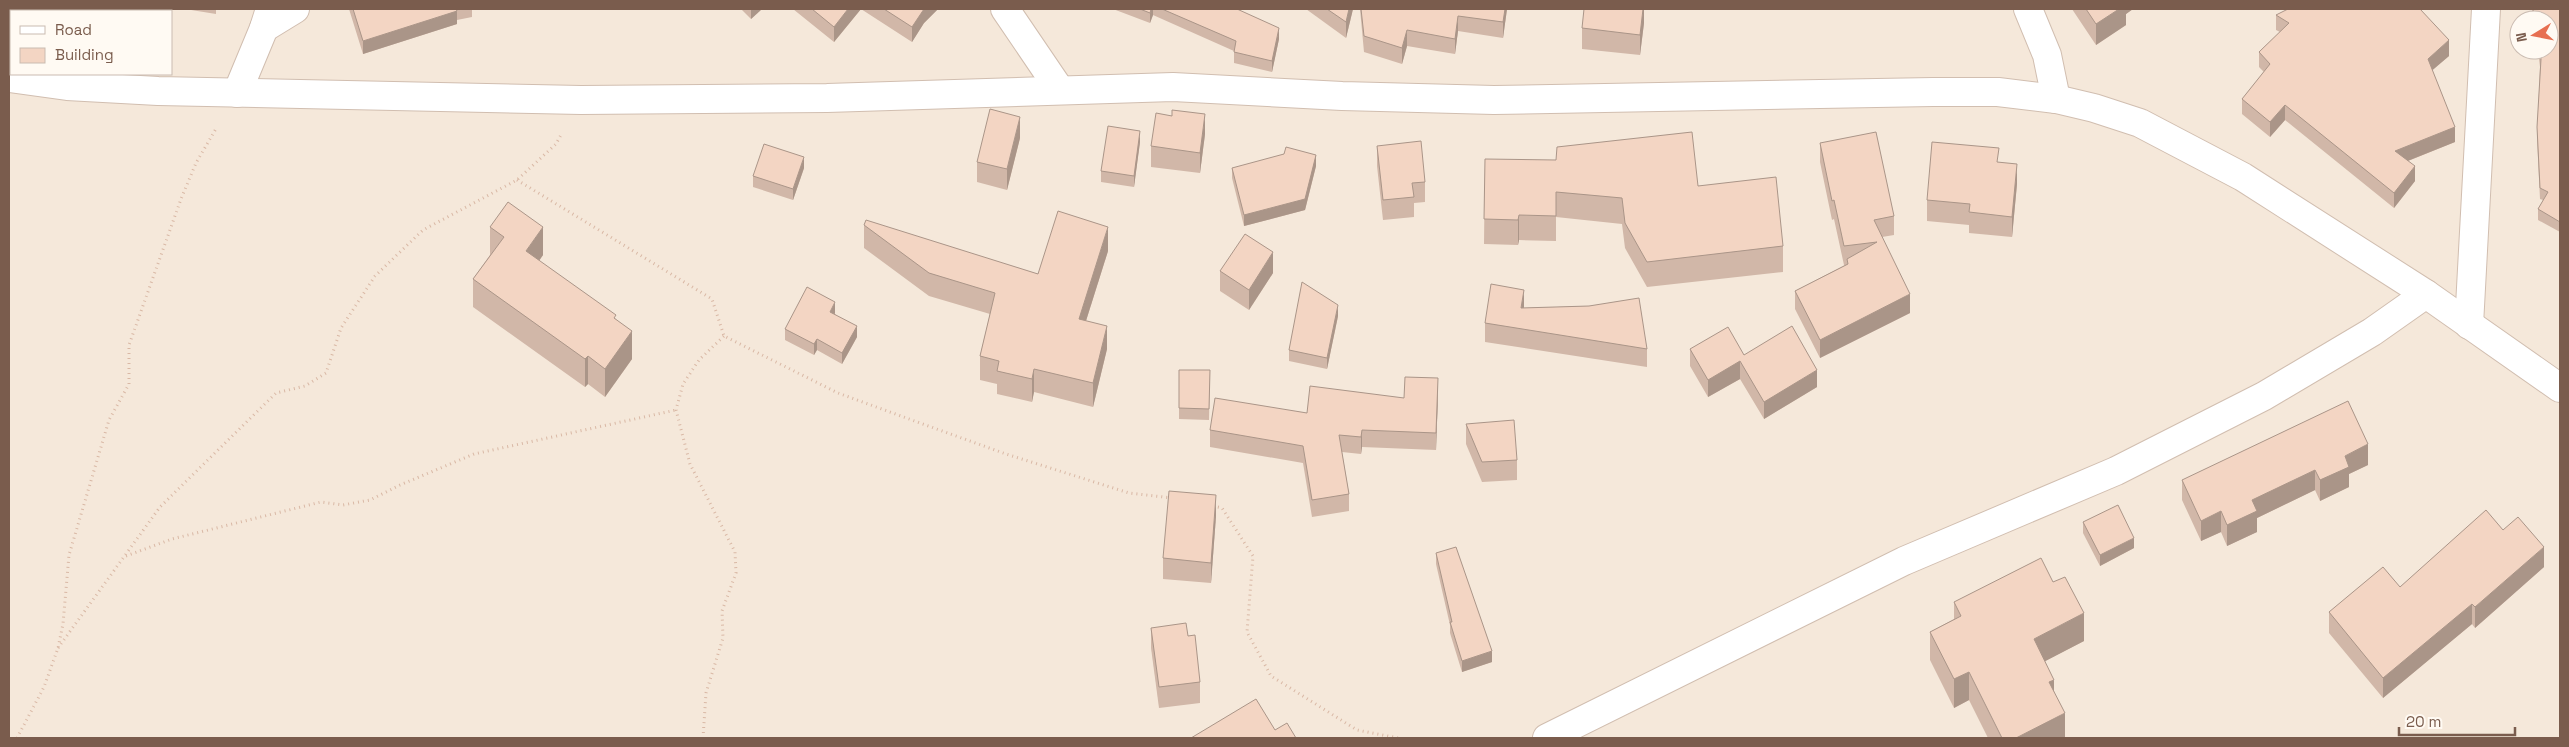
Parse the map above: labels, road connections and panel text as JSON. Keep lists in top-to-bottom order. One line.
{"legend":["Road","Building"],"scale_bar":"20 m","north":"left"}
